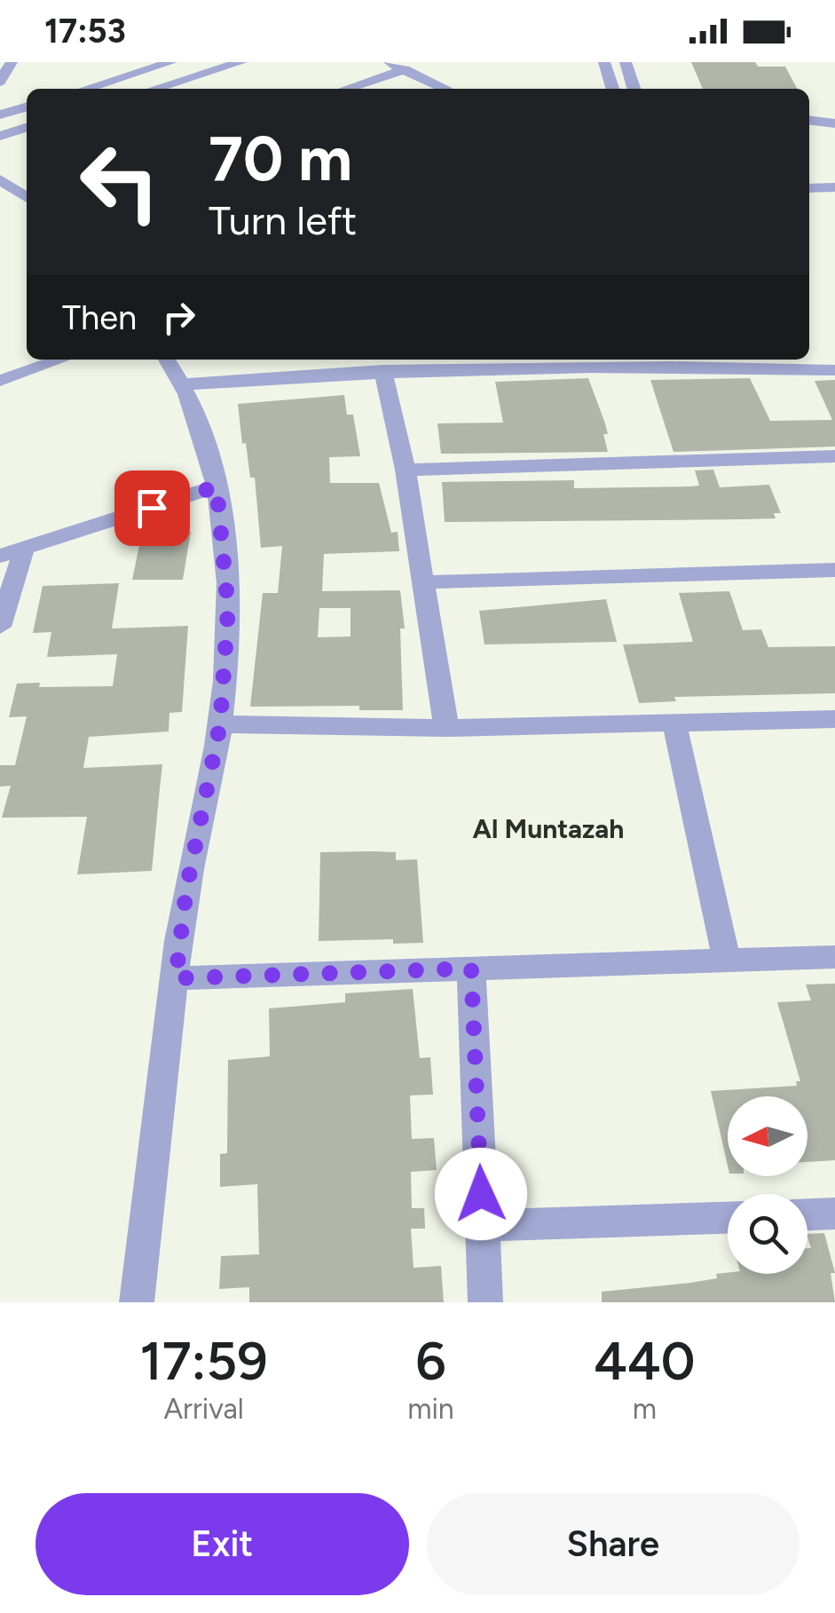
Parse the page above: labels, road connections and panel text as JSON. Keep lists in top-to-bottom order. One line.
{"districts":["Al Muntazah"],"north":"left","page":{"status":"17:53","turn":["70 m","Turn left"],"then":"Then","eta":["17:59","Arrival","6","min","440","m"],"buttons":["Exit","Share"]}}
